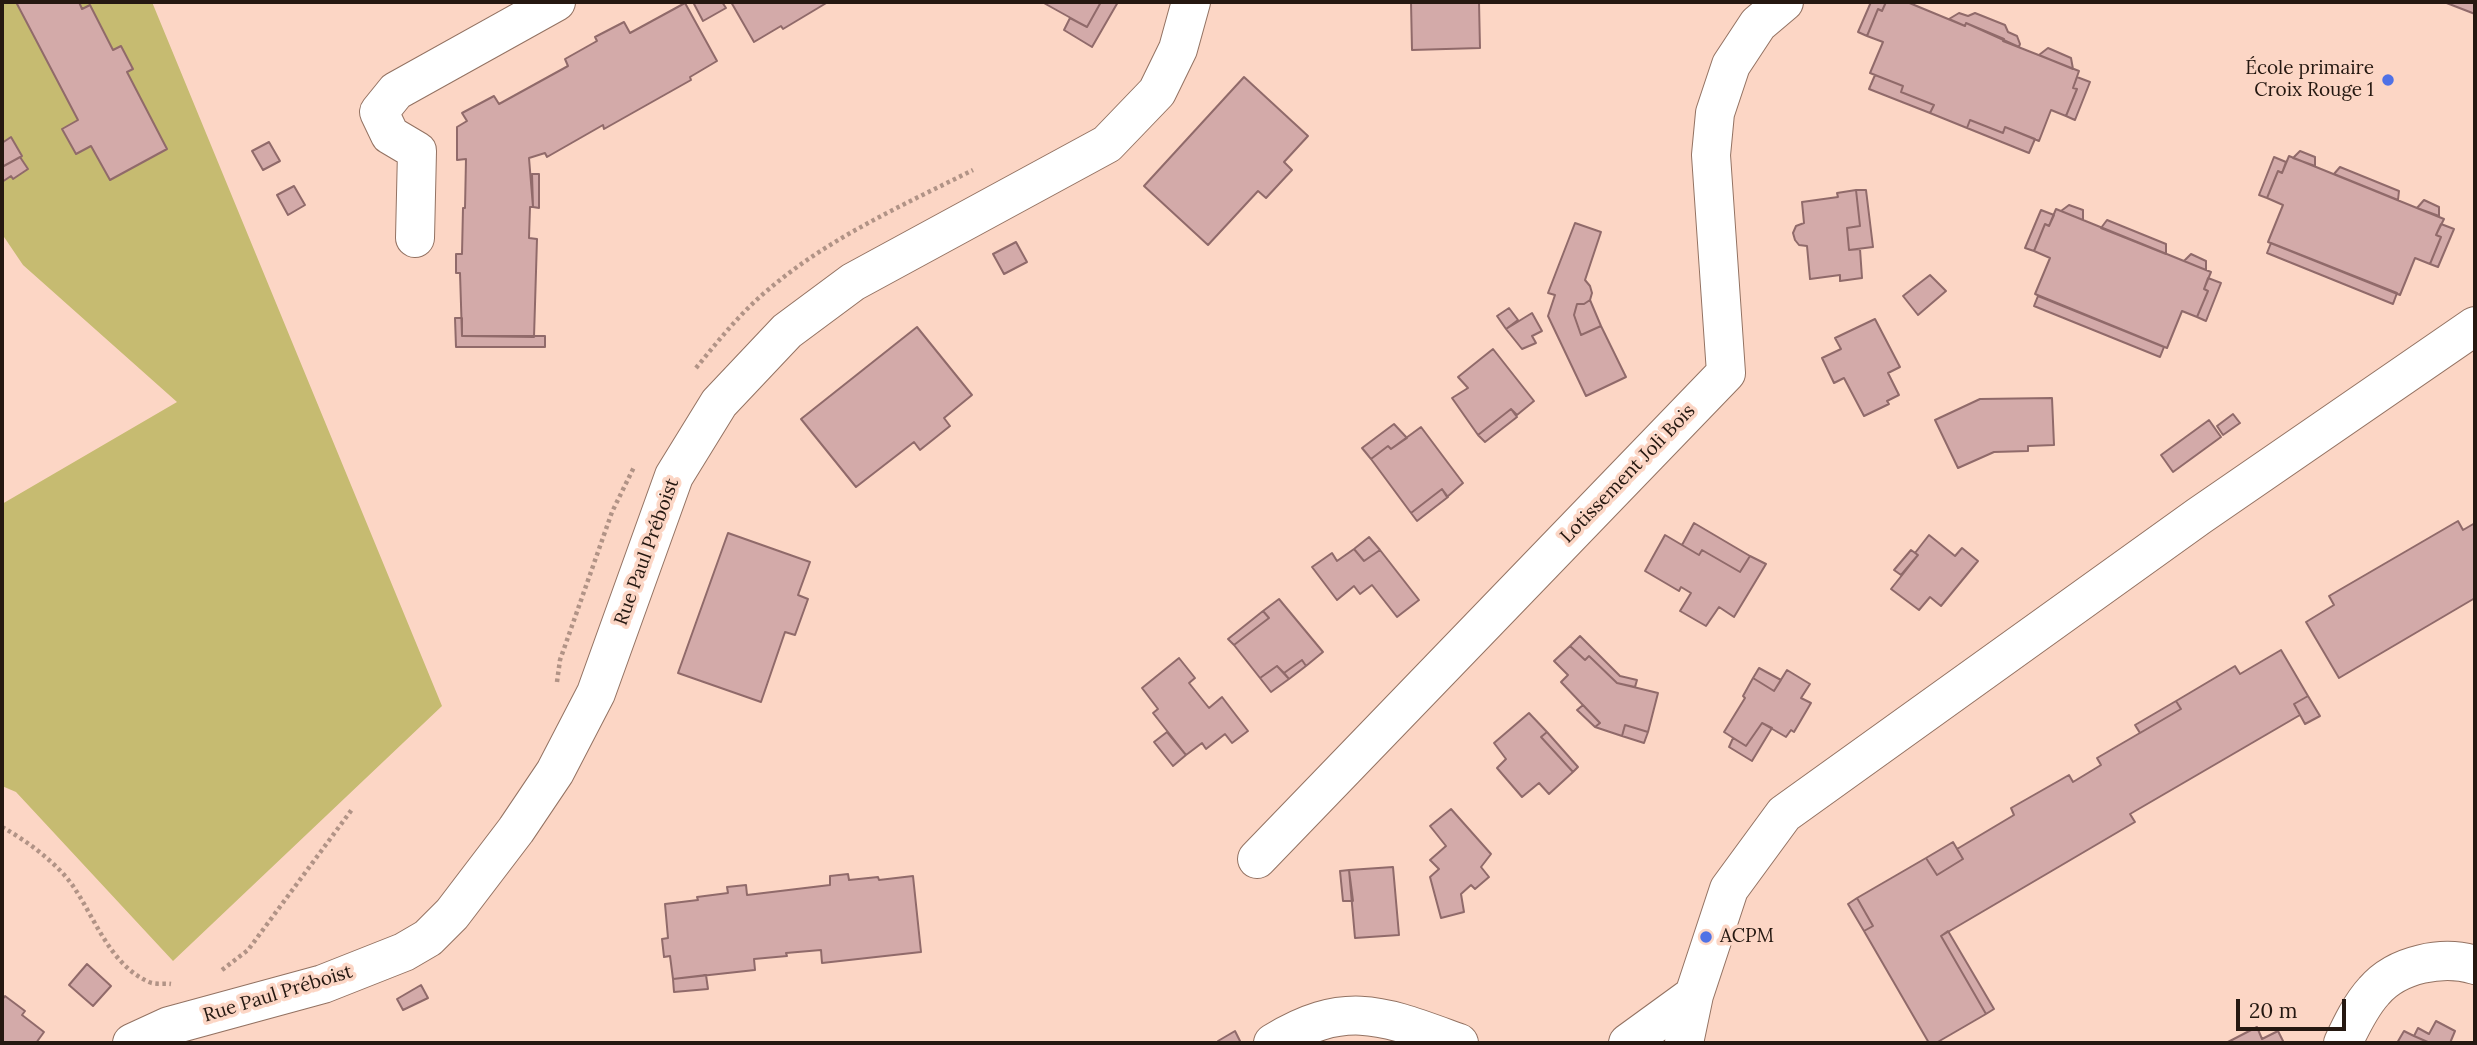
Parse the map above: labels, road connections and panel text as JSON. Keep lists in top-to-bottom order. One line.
{"streets":{"street":["Lotissement Joli Bois","Rue Paul Préboist"]},"places":["École primaire Croix Rouge 1","ACPM"],"scale_bar":"20 m"}
